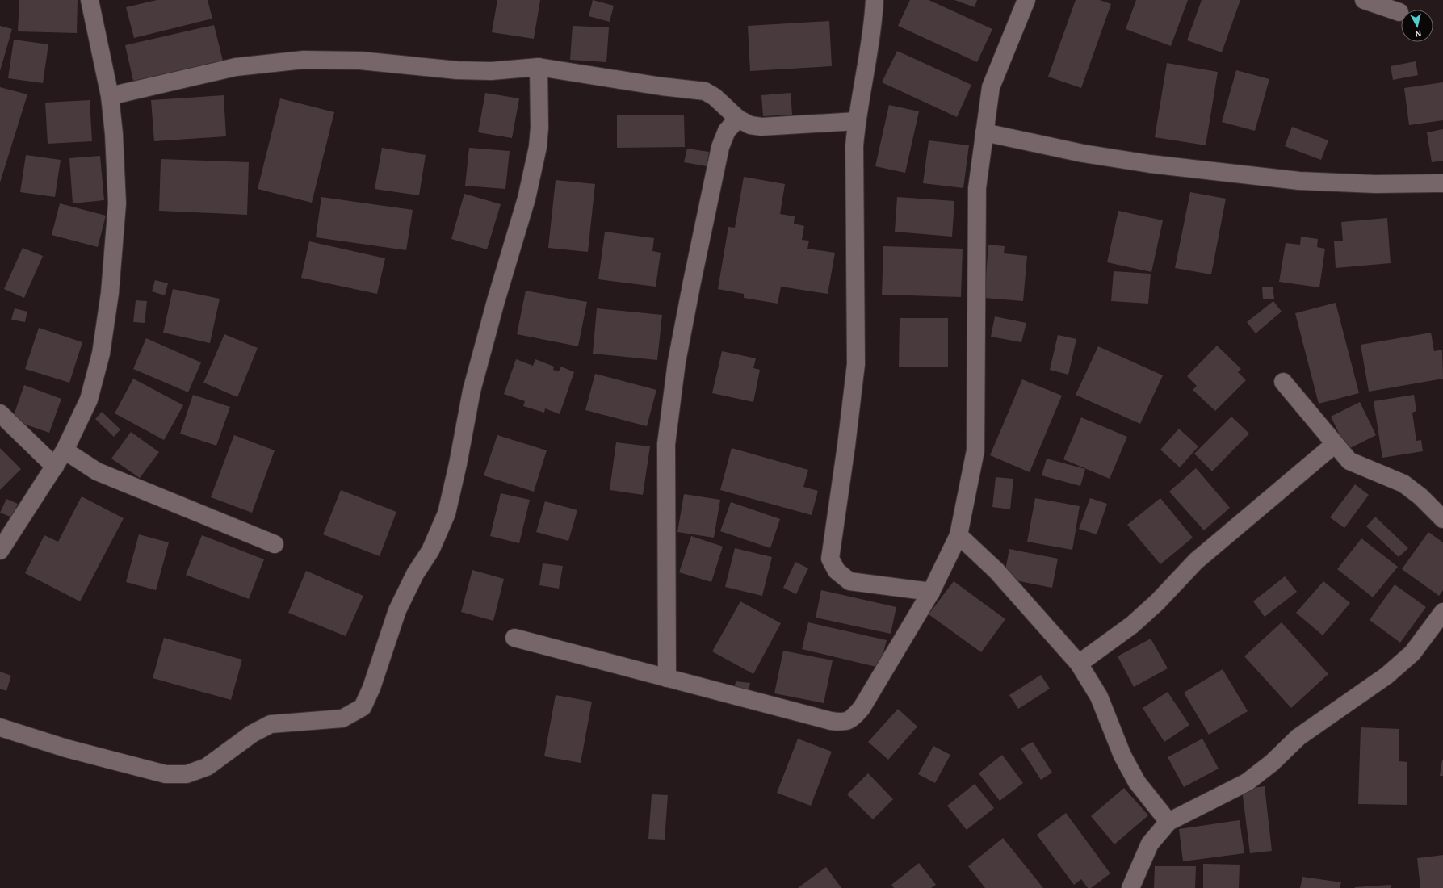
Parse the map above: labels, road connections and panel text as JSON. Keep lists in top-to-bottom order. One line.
{"north":"bottom"}
